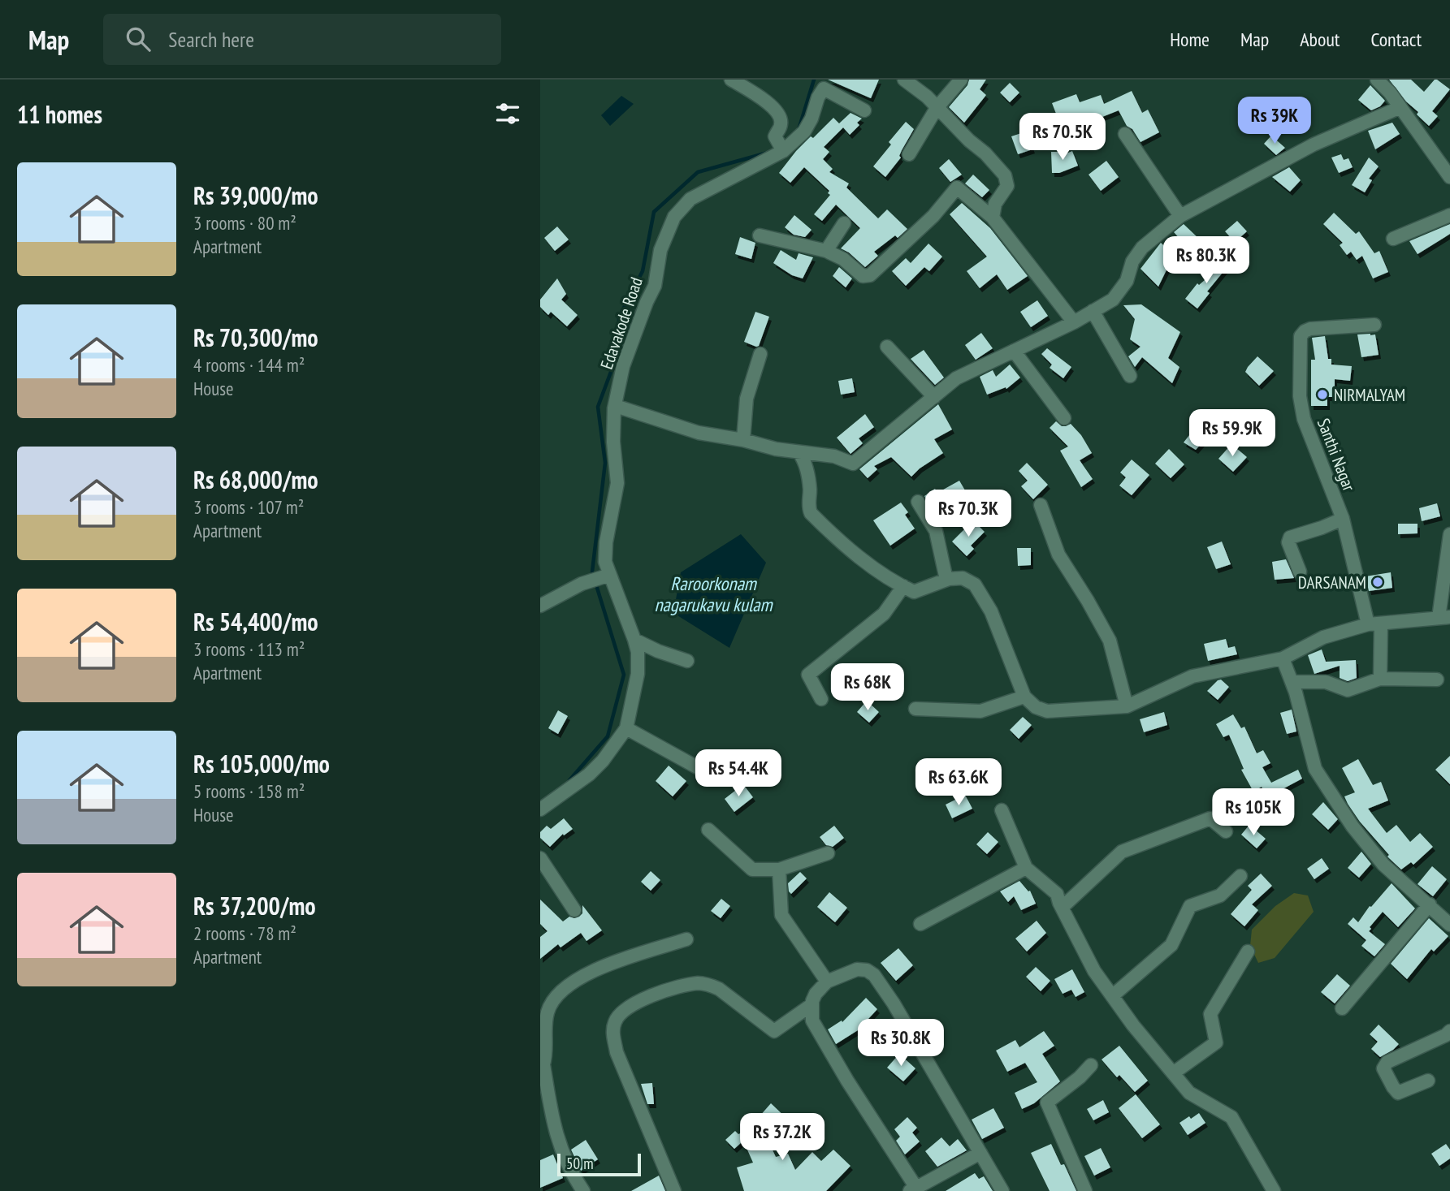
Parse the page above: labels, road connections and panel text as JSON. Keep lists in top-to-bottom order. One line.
{"streets":{"street":["Edavakode Road","Santhi Nagar"]},"water":["Raroorkonam nagarukavu kulam"],"places":["NIRMALYAM","DARSANAM"],"scale_bar":"50 m","page":{"header":"Map","search":"Search here","nav":["Home","Map","About","Contact"],"heading":"11 homes","price":["Rs 39K","Rs 70.5K","Rs 80.3K","Rs 59.9K","Rs 70.3K","Rs 68K","Rs 54.4K","Rs 63.6K","Rs 105K","Rs 30.8K","Rs 37.2K"],"list":[{"name":"Rs 39,000/mo","note":"3 rooms · 80 m² · Apartment"},{"name":"Rs 70,300/mo","note":"4 rooms · 144 m² · House"},{"name":"Rs 68,000/mo","note":"3 rooms · 107 m² · Apartment"},{"name":"Rs 54,400/mo","note":"3 rooms · 113 m² · Apartment"},{"name":"Rs 105,000/mo","note":"5 rooms · 158 m² · House"},{"name":"Rs 37,200/mo","note":"2 rooms · 78 m² · Apartment"}],"scale":"50 m"}}
